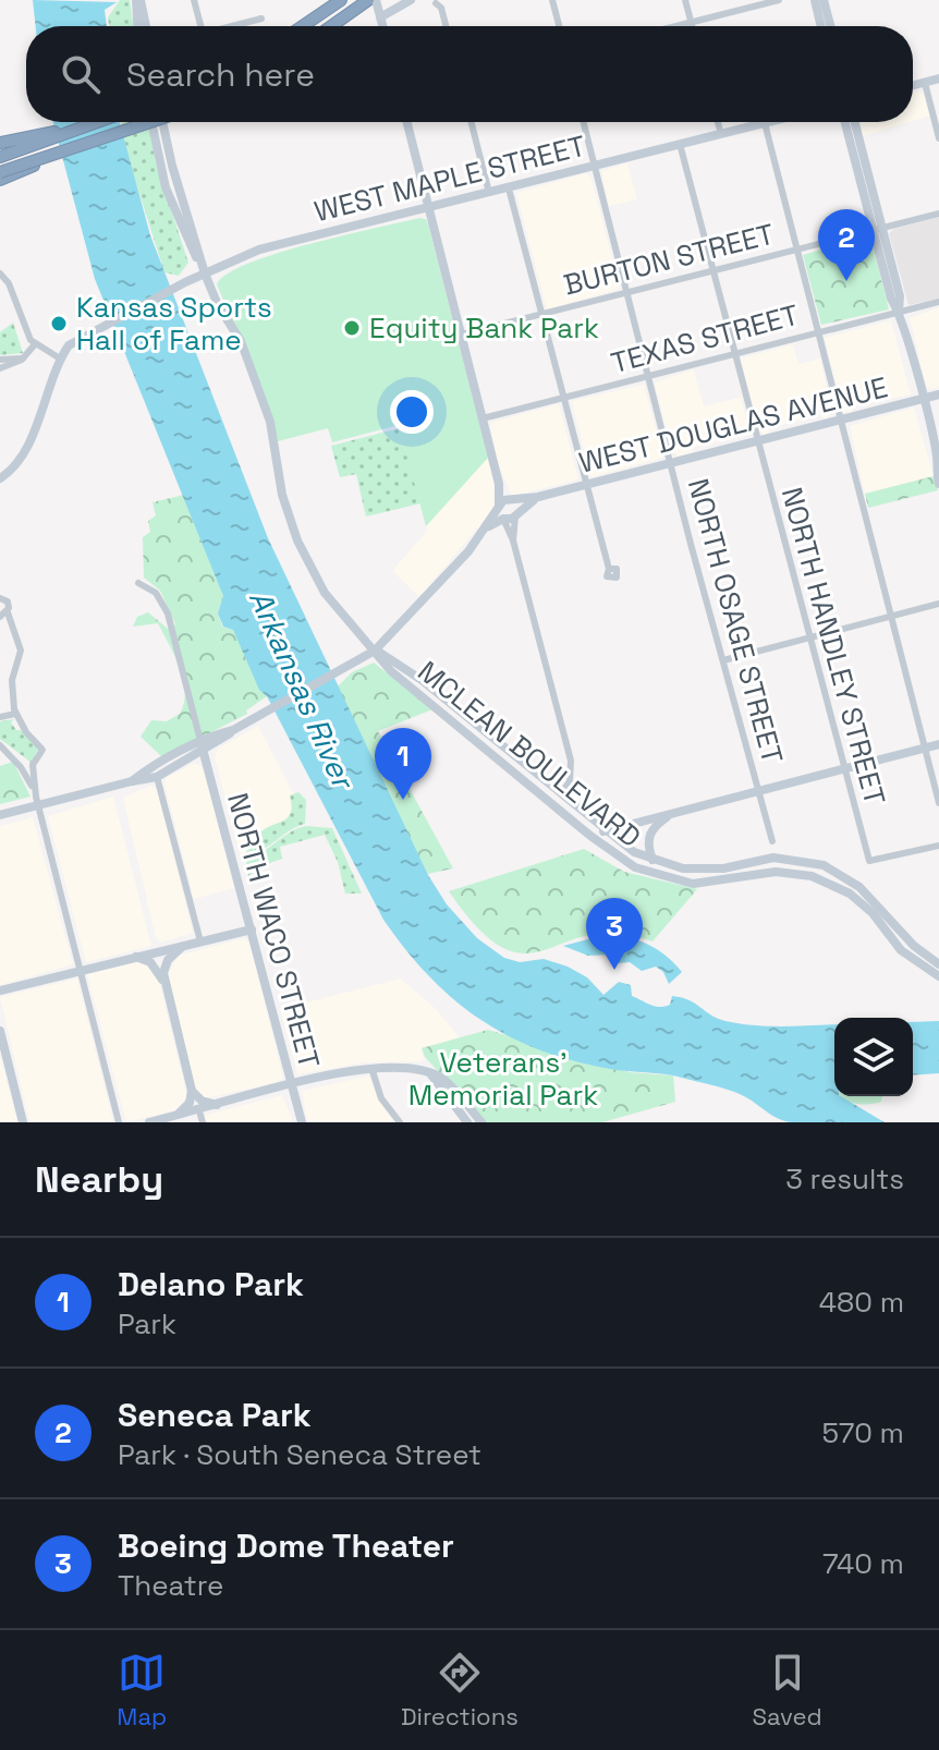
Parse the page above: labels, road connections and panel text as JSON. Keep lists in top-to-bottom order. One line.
{"streets":{"street":["WEST MAPLE STREET","BURTON STREET","TEXAS STREET","WEST DOUGLAS AVENUE","NORTH OSAGE STREET","NORTH HANDLEY STREET","MCLEAN BOULEVARD","NORTH WACO STREET"]},"crossings":[["WEST MAPLE STREET","NORTH OSAGE STREET"],["WEST MAPLE STREET","NORTH HANDLEY STREET"],["WEST MAPLE STREET","MCLEAN BOULEVARD"],["BURTON STREET","NORTH OSAGE STREET"],["BURTON STREET","NORTH HANDLEY STREET"],["TEXAS STREET","NORTH OSAGE STREET"],["TEXAS STREET","NORTH HANDLEY STREET"],["WEST DOUGLAS AVENUE","NORTH OSAGE STREET"],["WEST DOUGLAS AVENUE","NORTH HANDLEY STREET"]],"water":["Arkansas River"],"parks":["Veterans’ Memorial Park"],"places":["Kansas Sports Hall of Fame","Equity Bank Park"],"page":{"search":"Search here","pins":["2","1","3"],"heading":["Nearby","3 results"],"list":[{"mark":"1","name":"Delano Park","note":"Park","value":"480 m"},{"mark":"2","name":"Seneca Park","note":"Park · South Seneca Street","value":"570 m"},{"mark":"3","name":"Boeing Dome Theater","note":"Theatre","value":"740 m"}],"nav":["Map","Directions","Saved"]}}
